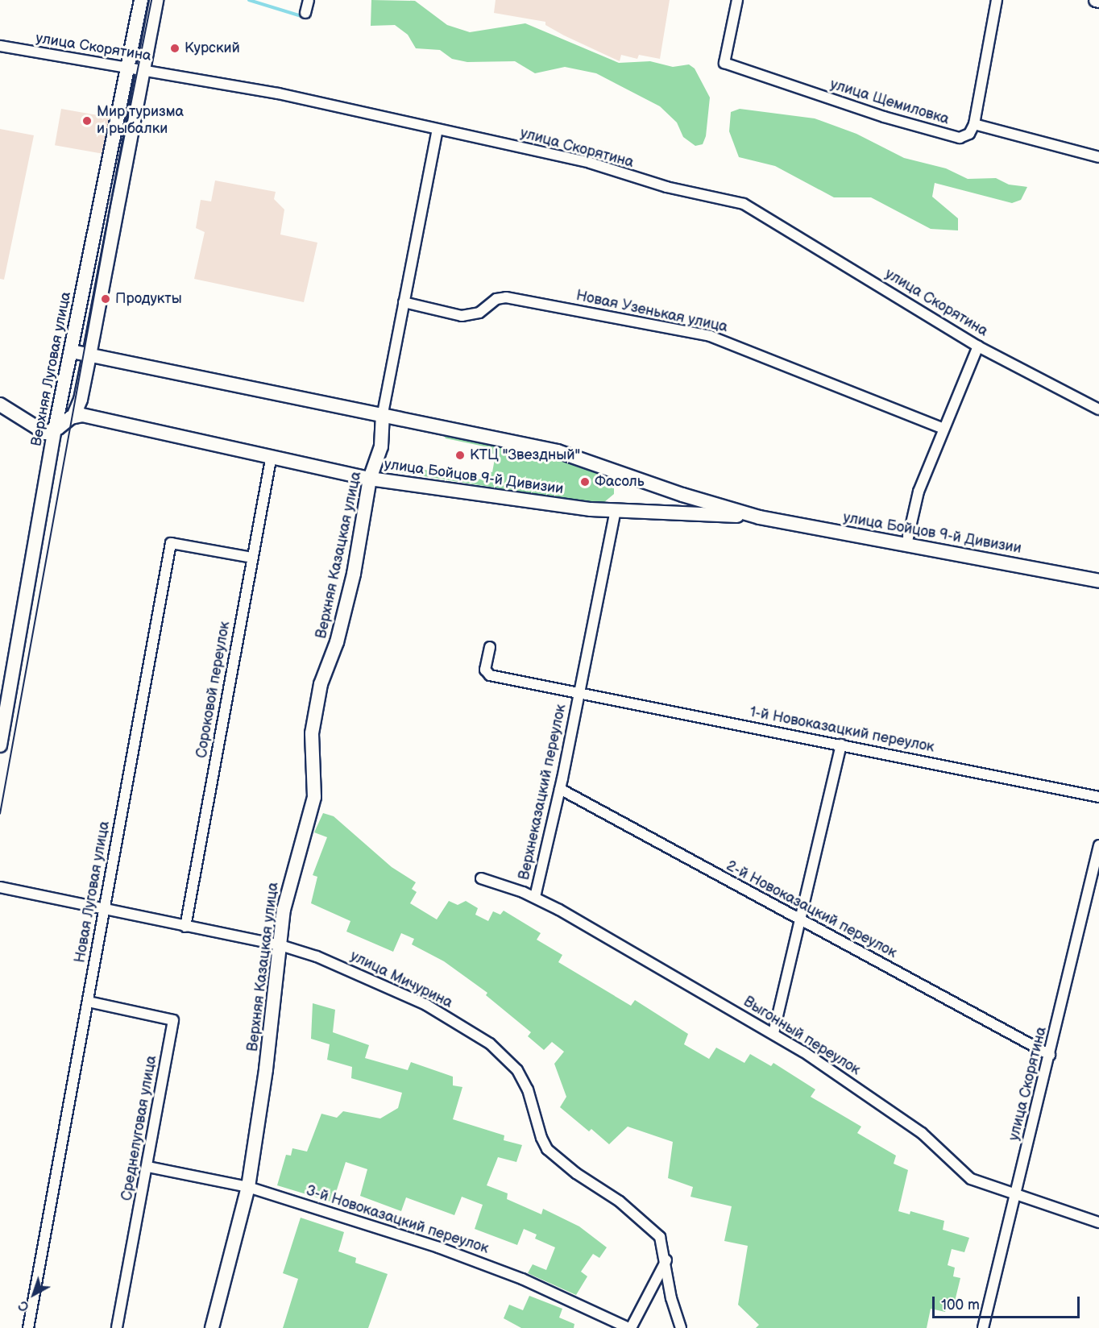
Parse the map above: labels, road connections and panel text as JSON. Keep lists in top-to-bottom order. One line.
{"streets":{"street":["улица Скорятина","улица Щемиловка","Новая Узенькая улица","Верхняя Луговая улица","улица Бойцов 9-й Дивизии","Верхняя Казацкая улица","Сороковой переулок","1-й Новоказацкий переулок","Верхнеказацкий переулок","Новая Луговая улица","2-й Новоказацкий переулок","улица Мичурина","Выгонный переулок","Среднелуговая улица","3-й Новоказацкий переулок"]},"crossings":[["улица Скорятина","Верхняя Луговая улица"],["улица Скорятина","Верхняя Казацкая улица"],["улица Скорятина","2-й Новоказацкий переулок"],["улица Скорятина","Выгонный переулок"],["Новая Узенькая улица","Верхняя Казацкая улица"],["Верхняя Луговая улица","улица Бойцов 9-й Дивизии"],["улица Бойцов 9-й Дивизии","Верхняя Казацкая улица"],["улица Бойцов 9-й Дивизии","Сороковой переулок"],["улица Бойцов 9-й Дивизии","Верхнеказацкий переулок"],["Верхняя Казацкая улица","улица Мичурина"],["Верхняя Казацкая улица","3-й Новоказацкий переулок"],["Сороковой переулок","Новая Луговая улица"],["Сороковой переулок","улица Мичурина"],["1-й Новоказацкий переулок","Верхнеказацкий переулок"],["Верхнеказацкий переулок","2-й Новоказацкий переулок"],["Верхнеказацкий переулок","Выгонный переулок"],["Новая Луговая улица","улица Мичурина"],["Новая Луговая улица","Среднелуговая улица"],["Среднелуговая улица","3-й Новоказацкий переулок"]],"places":["Курский","Мир туризма и рыбалки","Продукты","КТЦ \"Звездный\"","Фасоль"],"scale_bar":"100 m","north":"bottom left"}
